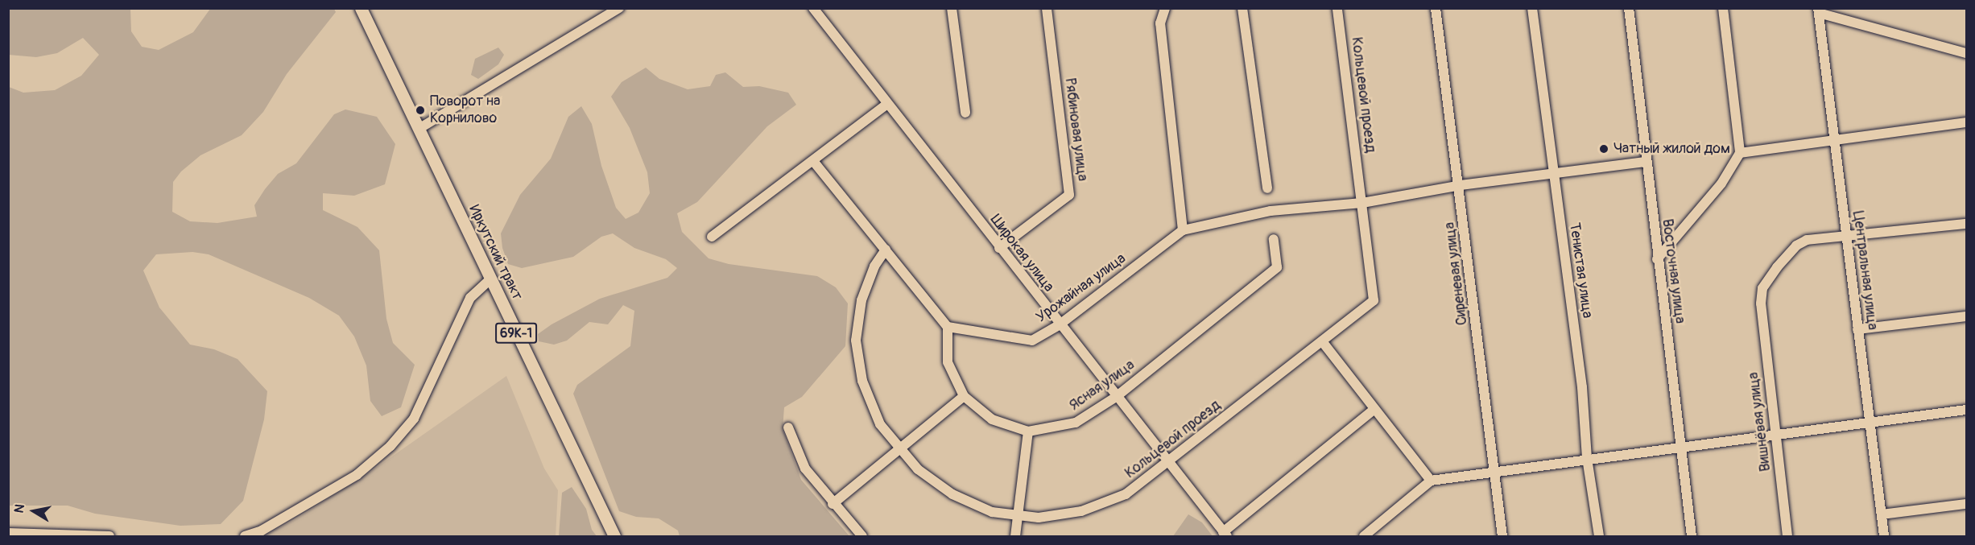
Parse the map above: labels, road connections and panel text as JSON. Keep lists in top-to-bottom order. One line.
{"streets":{"main road":["Иркутский тракт","69К-1"],"street":["Кольцевой проезд","Рябиновая улица","Широкая улица","Тенистая улица","Центральная улица","Восточная улица","Сиреневая улица","Урожайная улица","Ясная улица","Вишнёвая улица"]},"crossings":[["Кольцевой проезд","Широкая улица"],["Рябиновая улица","Широкая улица"],["Широкая улица","Урожайная улица"],["Широкая улица","Ясная улица"],["Центральная улица","Вишнёвая улица"],["Урожайная улица","Ясная улица"]],"places":["Поворот на Корнилово","Чатный жилой дом"],"north":"left"}
